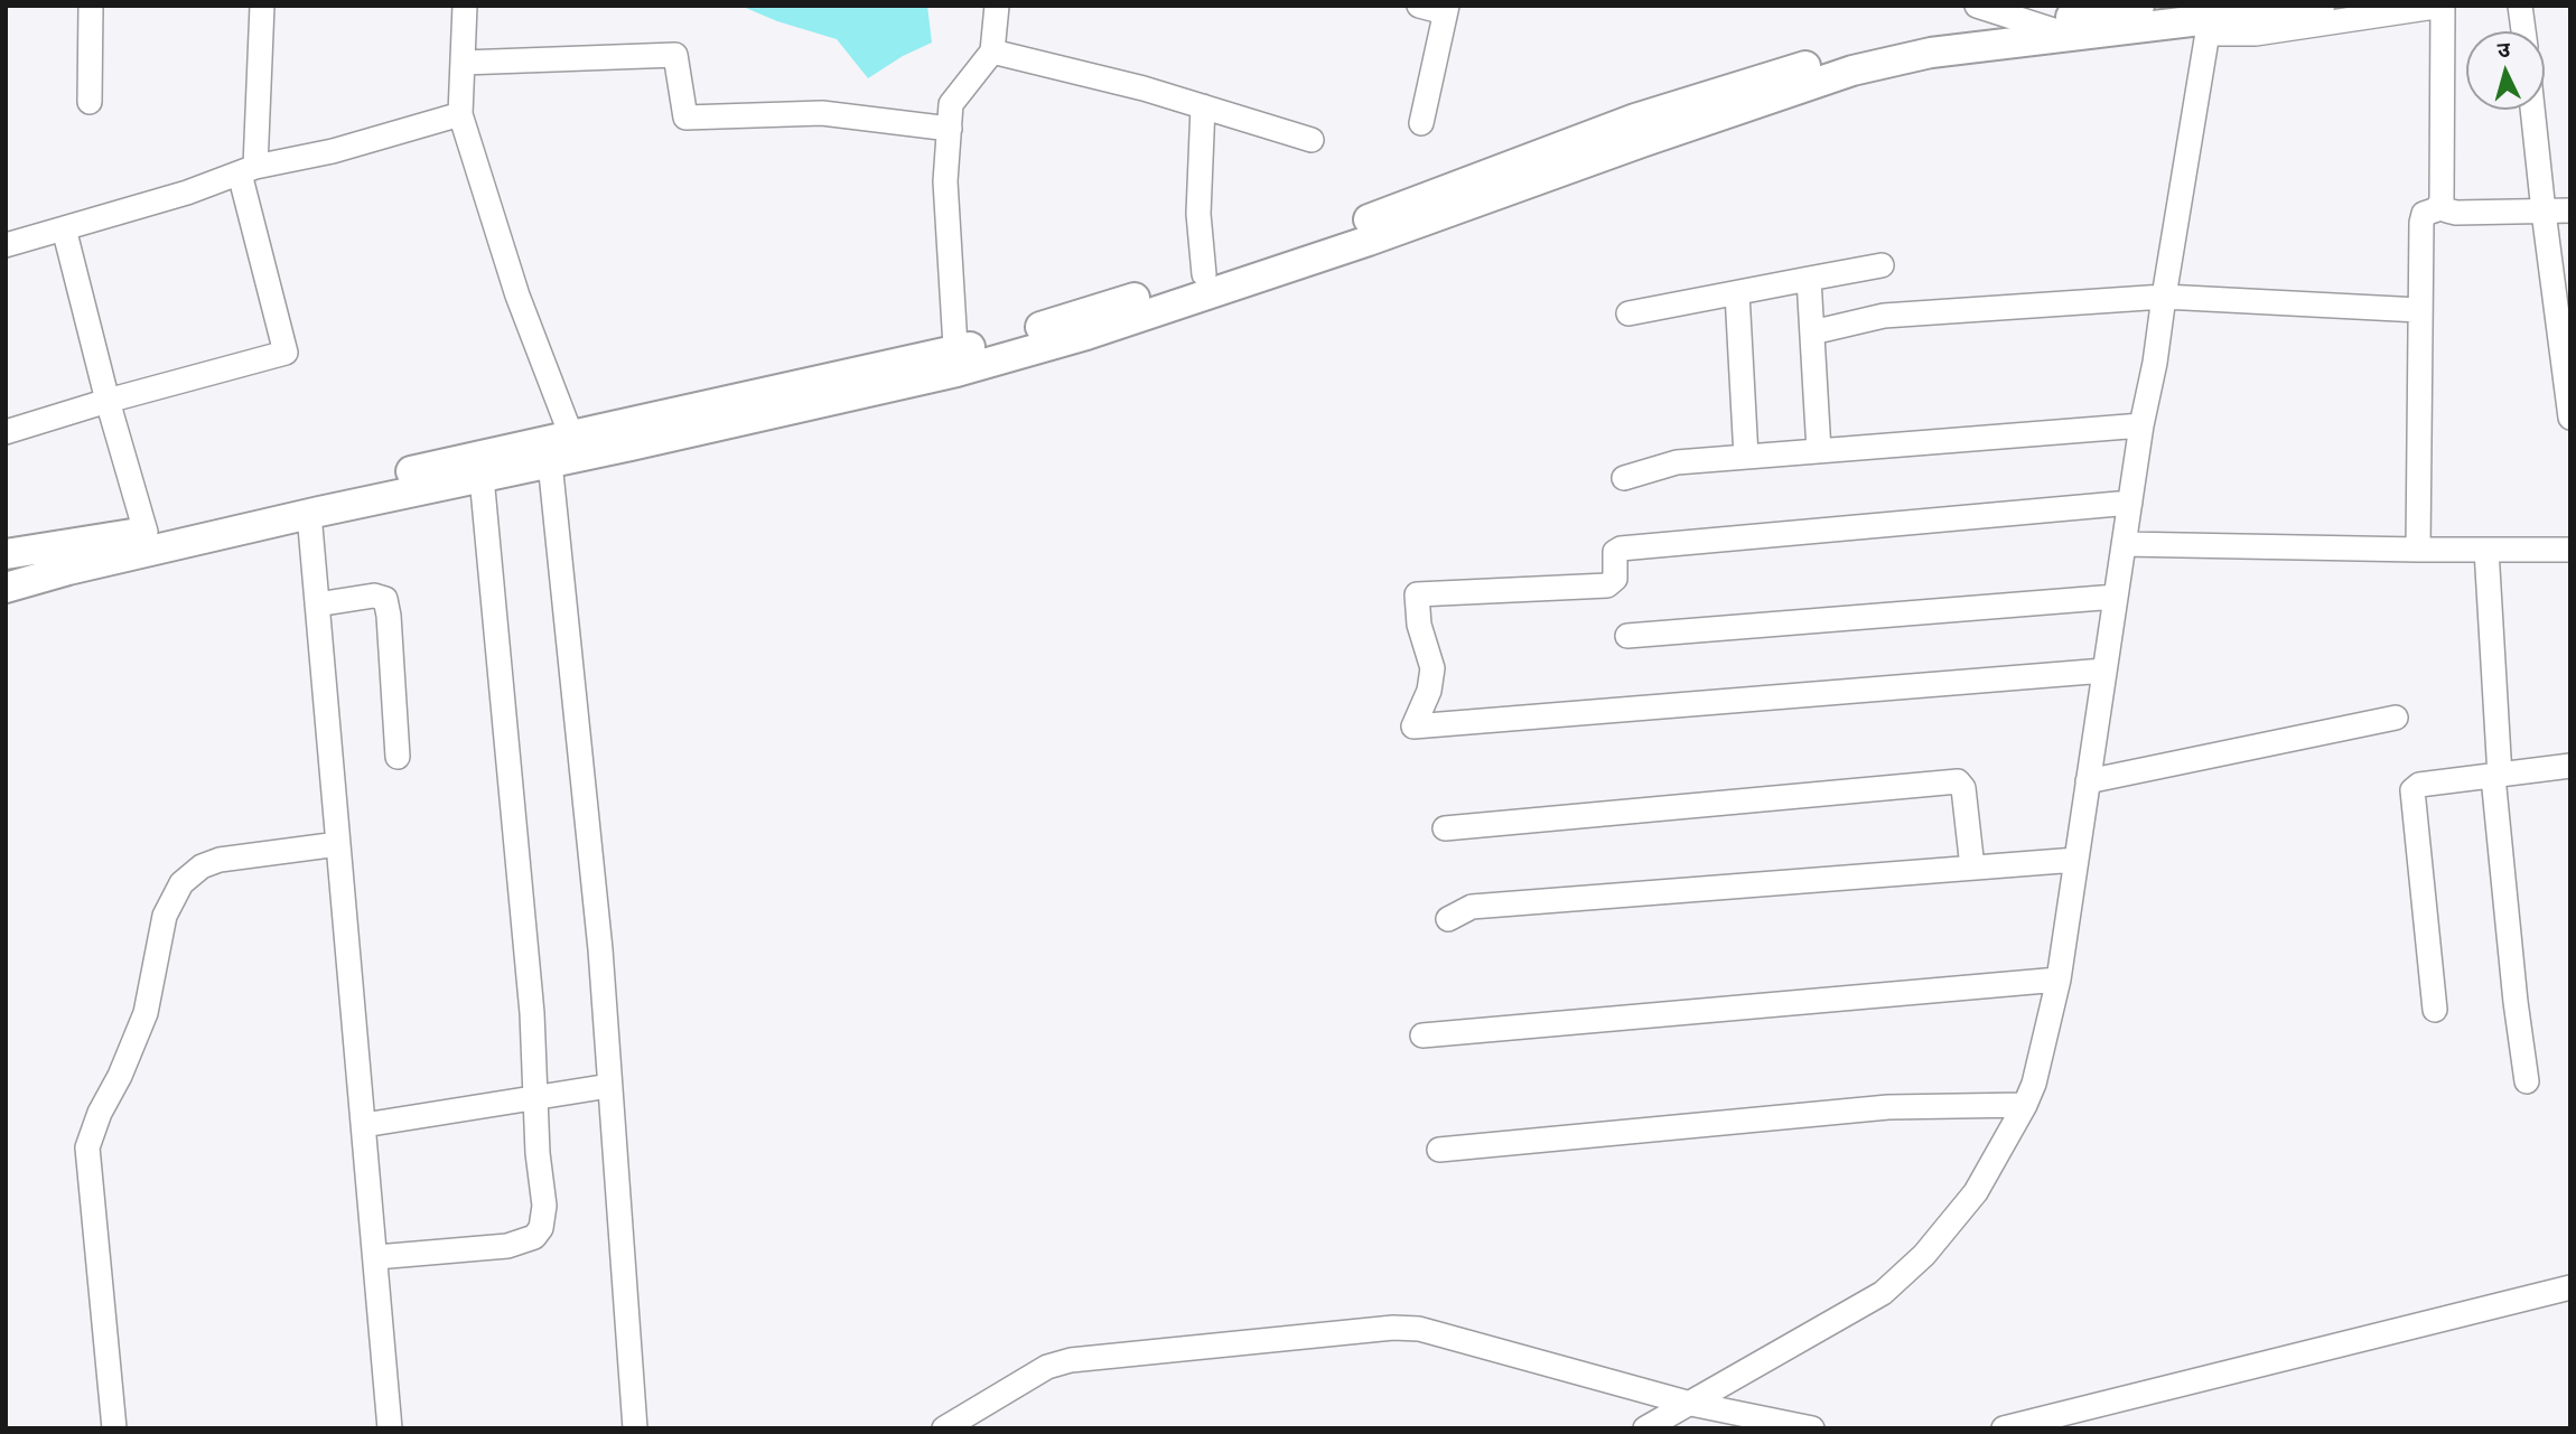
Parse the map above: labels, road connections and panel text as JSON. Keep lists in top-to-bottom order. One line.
{"north":"top"}
